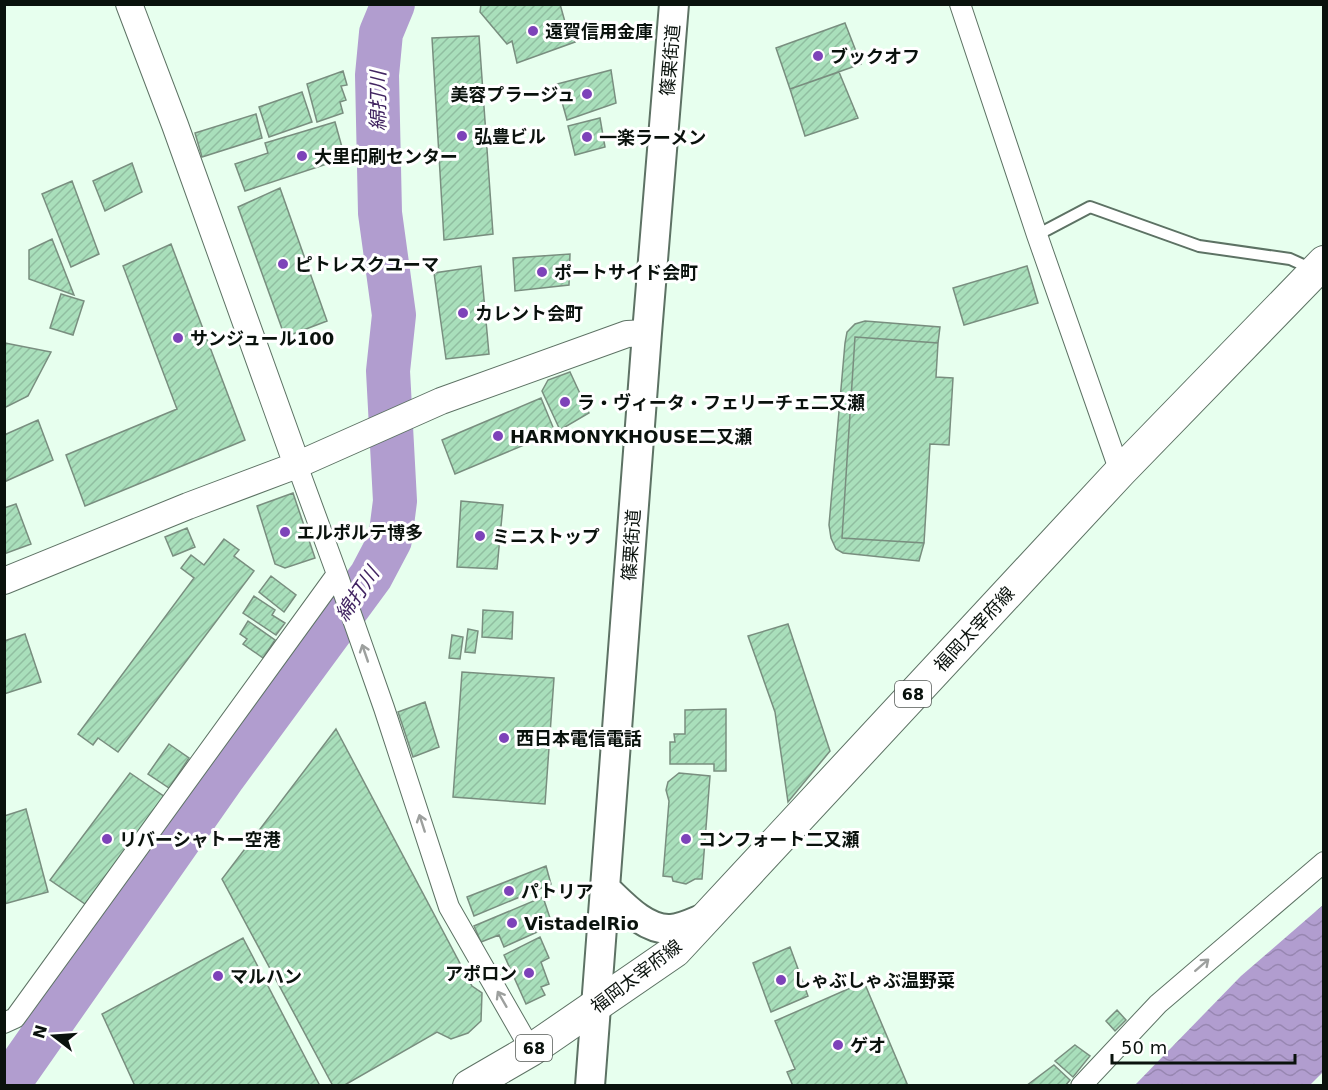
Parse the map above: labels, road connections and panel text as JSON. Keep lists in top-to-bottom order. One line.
{"streets":{"main road":["篠栗街道","福岡太宰府線","68"]},"crossings":[["篠栗街道","福岡太宰府線"]],"water":["綿打川"],"places":["遠賀信用金庫","ブックオフ","美容プラージュ","弘豊ビル","一楽ラーメン","大里印刷センター","ピトレスクユーマ","ポートサイド会町","カレント会町","サンジュール100","ラ・ヴィータ・フェリーチェ二又瀬","HARMONYKHOUSE二又瀬","エルポルテ博多","ミニストップ","西日本電信電話","リバーシャトー空港","コンフォート二又瀬","パトリア","VistadelRio","アポロン","マルハン","しゃぶしゃぶ温野菜","ゲオ"],"scale_bar":"50 m","north":"left"}
